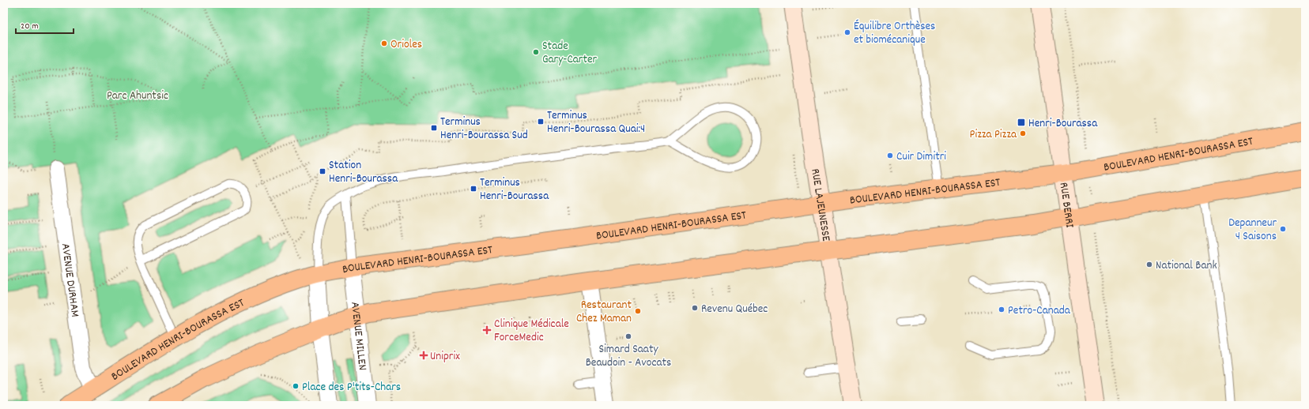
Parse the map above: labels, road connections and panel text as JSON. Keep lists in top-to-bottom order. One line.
{"streets":{"main road":["BOULEVARD HENRI-BOURASSA EST","RUE LAJEUNESSE","RUE BERRI"],"street":["AVENUE DURHAM","AVENUE MILLEN"]},"crossings":[["BOULEVARD HENRI-BOURASSA EST","RUE LAJEUNESSE"],["BOULEVARD HENRI-BOURASSA EST","RUE BERRI"],["BOULEVARD HENRI-BOURASSA EST","AVENUE DURHAM"],["BOULEVARD HENRI-BOURASSA EST","AVENUE MILLEN"]],"parks":["Parc Ahuntsic"],"places":{"other":["Équilibre Orthèses et biomécanique","Orioles","Stade Gary-Carter","Pizza Pizza","Cuir Dimitri","Depanneur 4 Saisons","National Bank","Revenu Québec","Petro-Canada","Restaurant Chez Maman","Simard Saaty Beaudoin - Avocats","Place des P'tits-Chars"],"transit":["Terminus Henri-Bourassa Quai:4","Henri-Bourassa","Terminus Henri-Bourassa Sud","Station Henri-Bourassa","Terminus Henri-Bourassa"],"health":["Clinique Médicale ForceMedic","Uniprix"]},"scale_bar":"20 m"}
